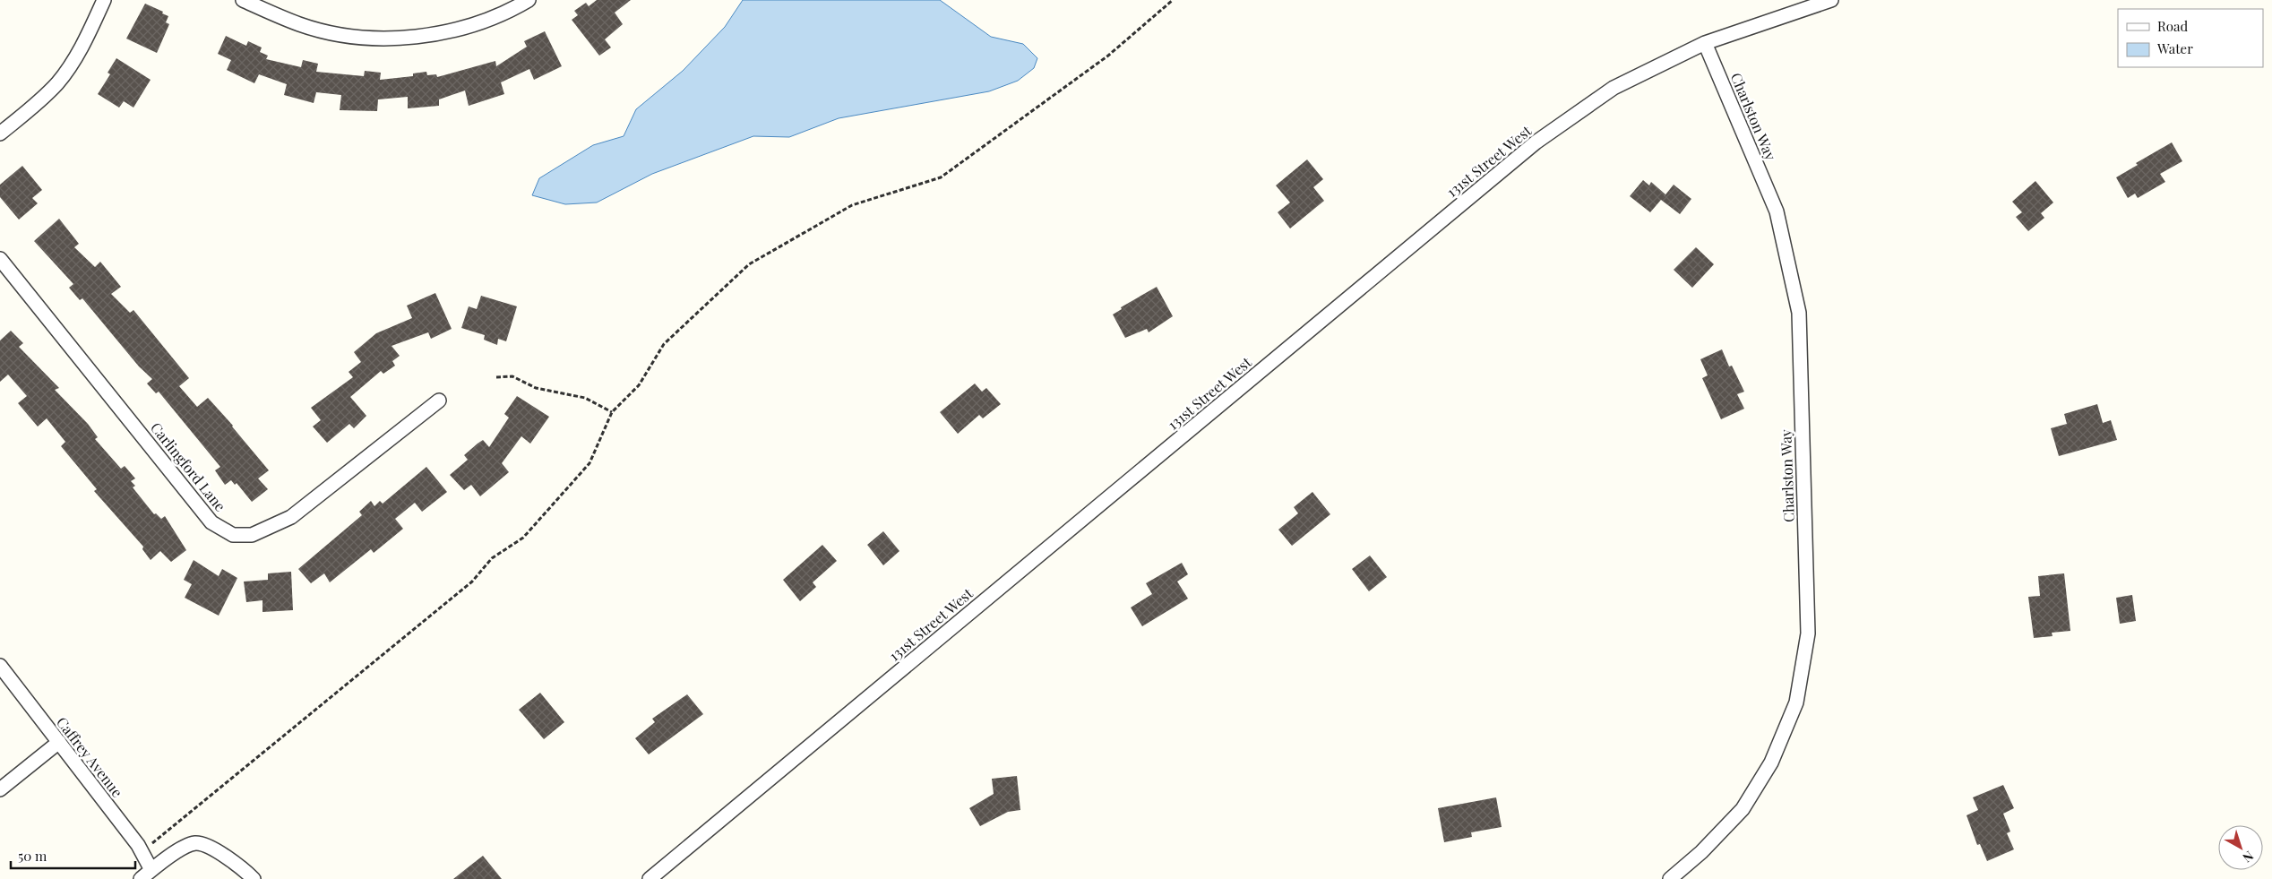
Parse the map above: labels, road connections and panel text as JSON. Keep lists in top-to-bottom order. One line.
{"streets":{"street":["Charlston Way","131st Street West","Carlingford Lane","Caffrey Avenue"]},"crossings":[["Charlston Way","131st Street West"]],"legend":["Road","Water"],"scale_bar":"50 m","north":"bottom right"}
